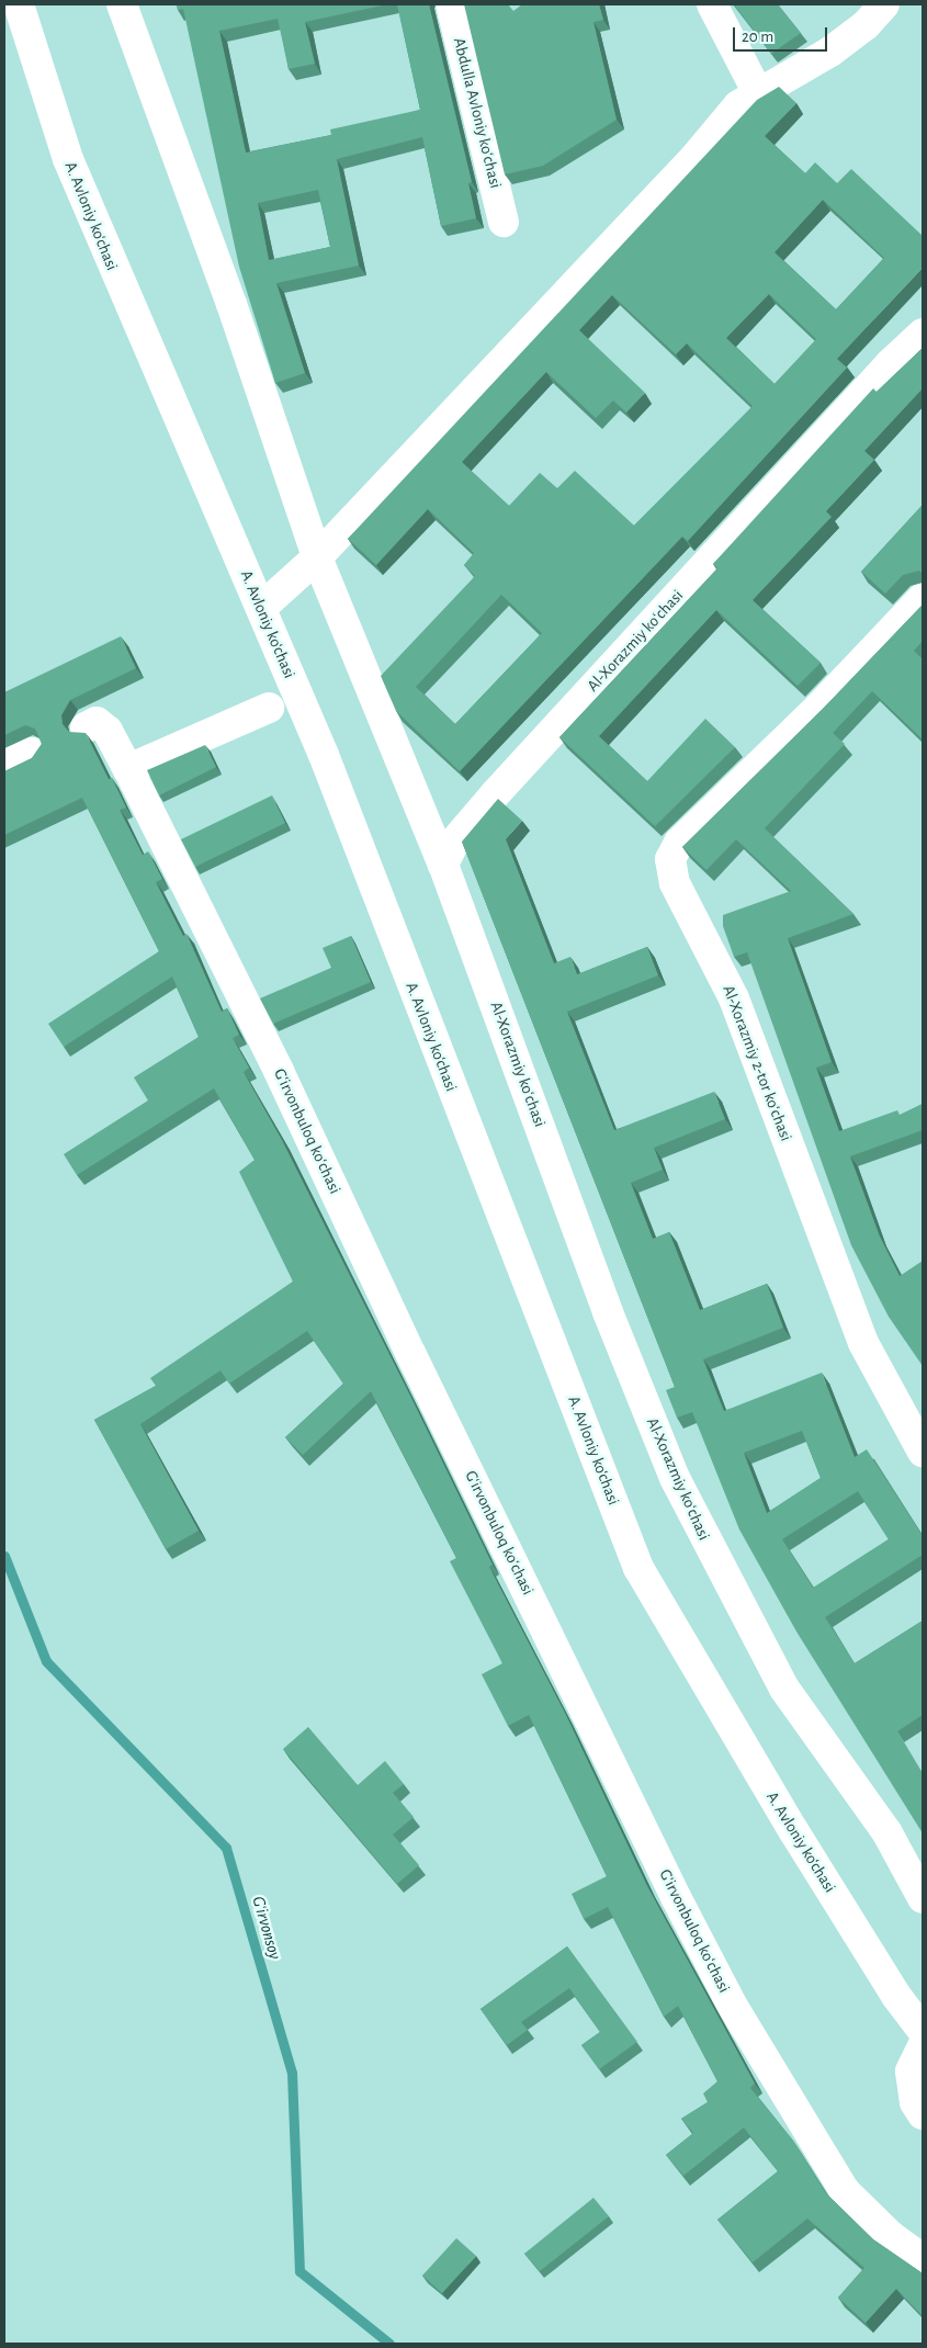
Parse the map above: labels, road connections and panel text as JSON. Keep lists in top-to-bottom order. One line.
{"streets":{"street":["Abdulla Avloniy koʻchasi","A. Avloniy ko‘chasi","Al-Xorazmiy koʻchasi","Al-Xorazmiy 2-tor koʻchasi","Gʻirvonbuloq koʻchasi"]},"water":["G‘irvonsoy"],"scale_bar":"20 m"}
